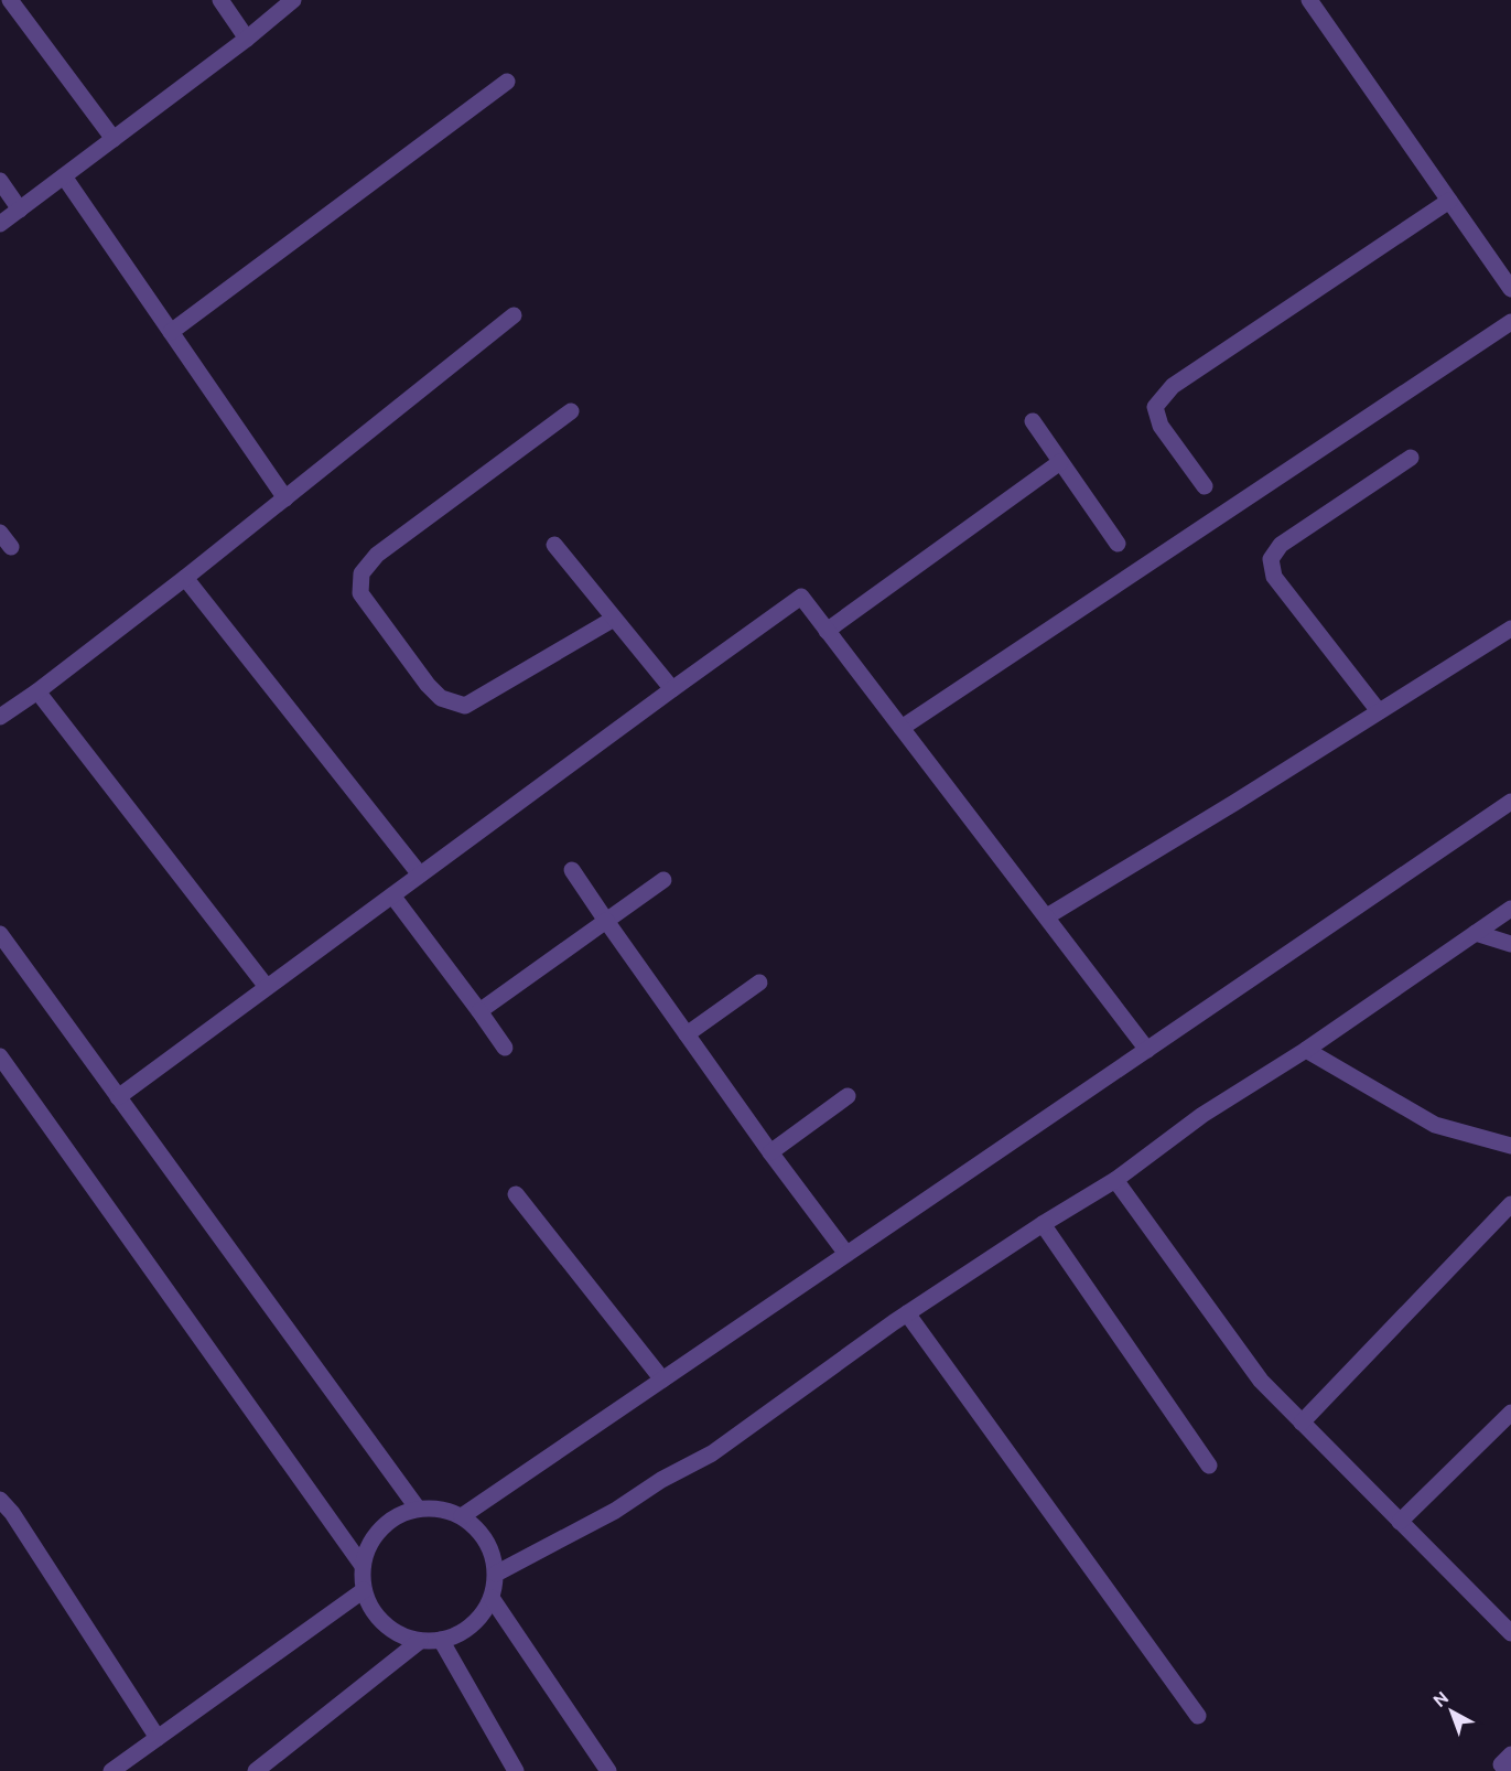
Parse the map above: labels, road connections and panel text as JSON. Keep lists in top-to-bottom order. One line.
{"north":"top left"}
